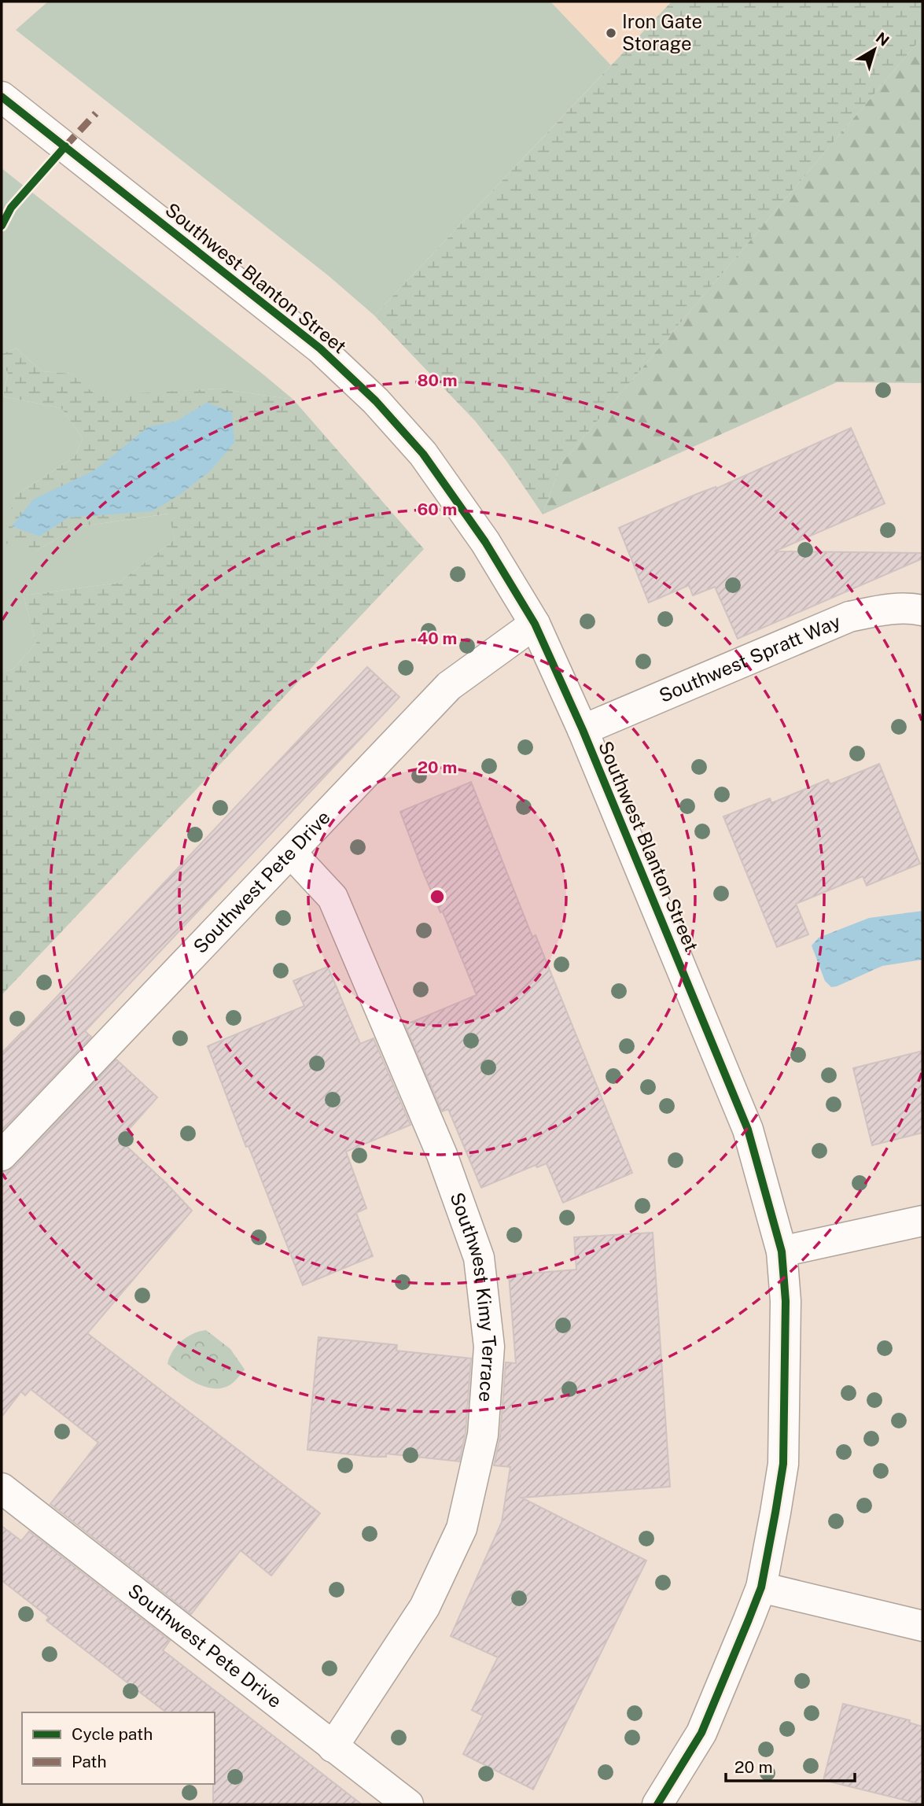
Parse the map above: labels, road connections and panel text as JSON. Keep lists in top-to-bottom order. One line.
{"streets":{"street":["Southwest Blanton Street","Southwest Spratt Way","Southwest Pete Drive","Southwest Kimy Terrace"]},"crossings":[["Southwest Blanton Street","Southwest Spratt Way"],["Southwest Blanton Street","Southwest Pete Drive"],["Southwest Pete Drive","Southwest Kimy Terrace"]],"places":["Iron Gate Storage"],"legend":["Cycle path","Path"],"scale_bar":"20 m","north":"top right","rings":["80 m","60 m","40 m","20 m"]}
